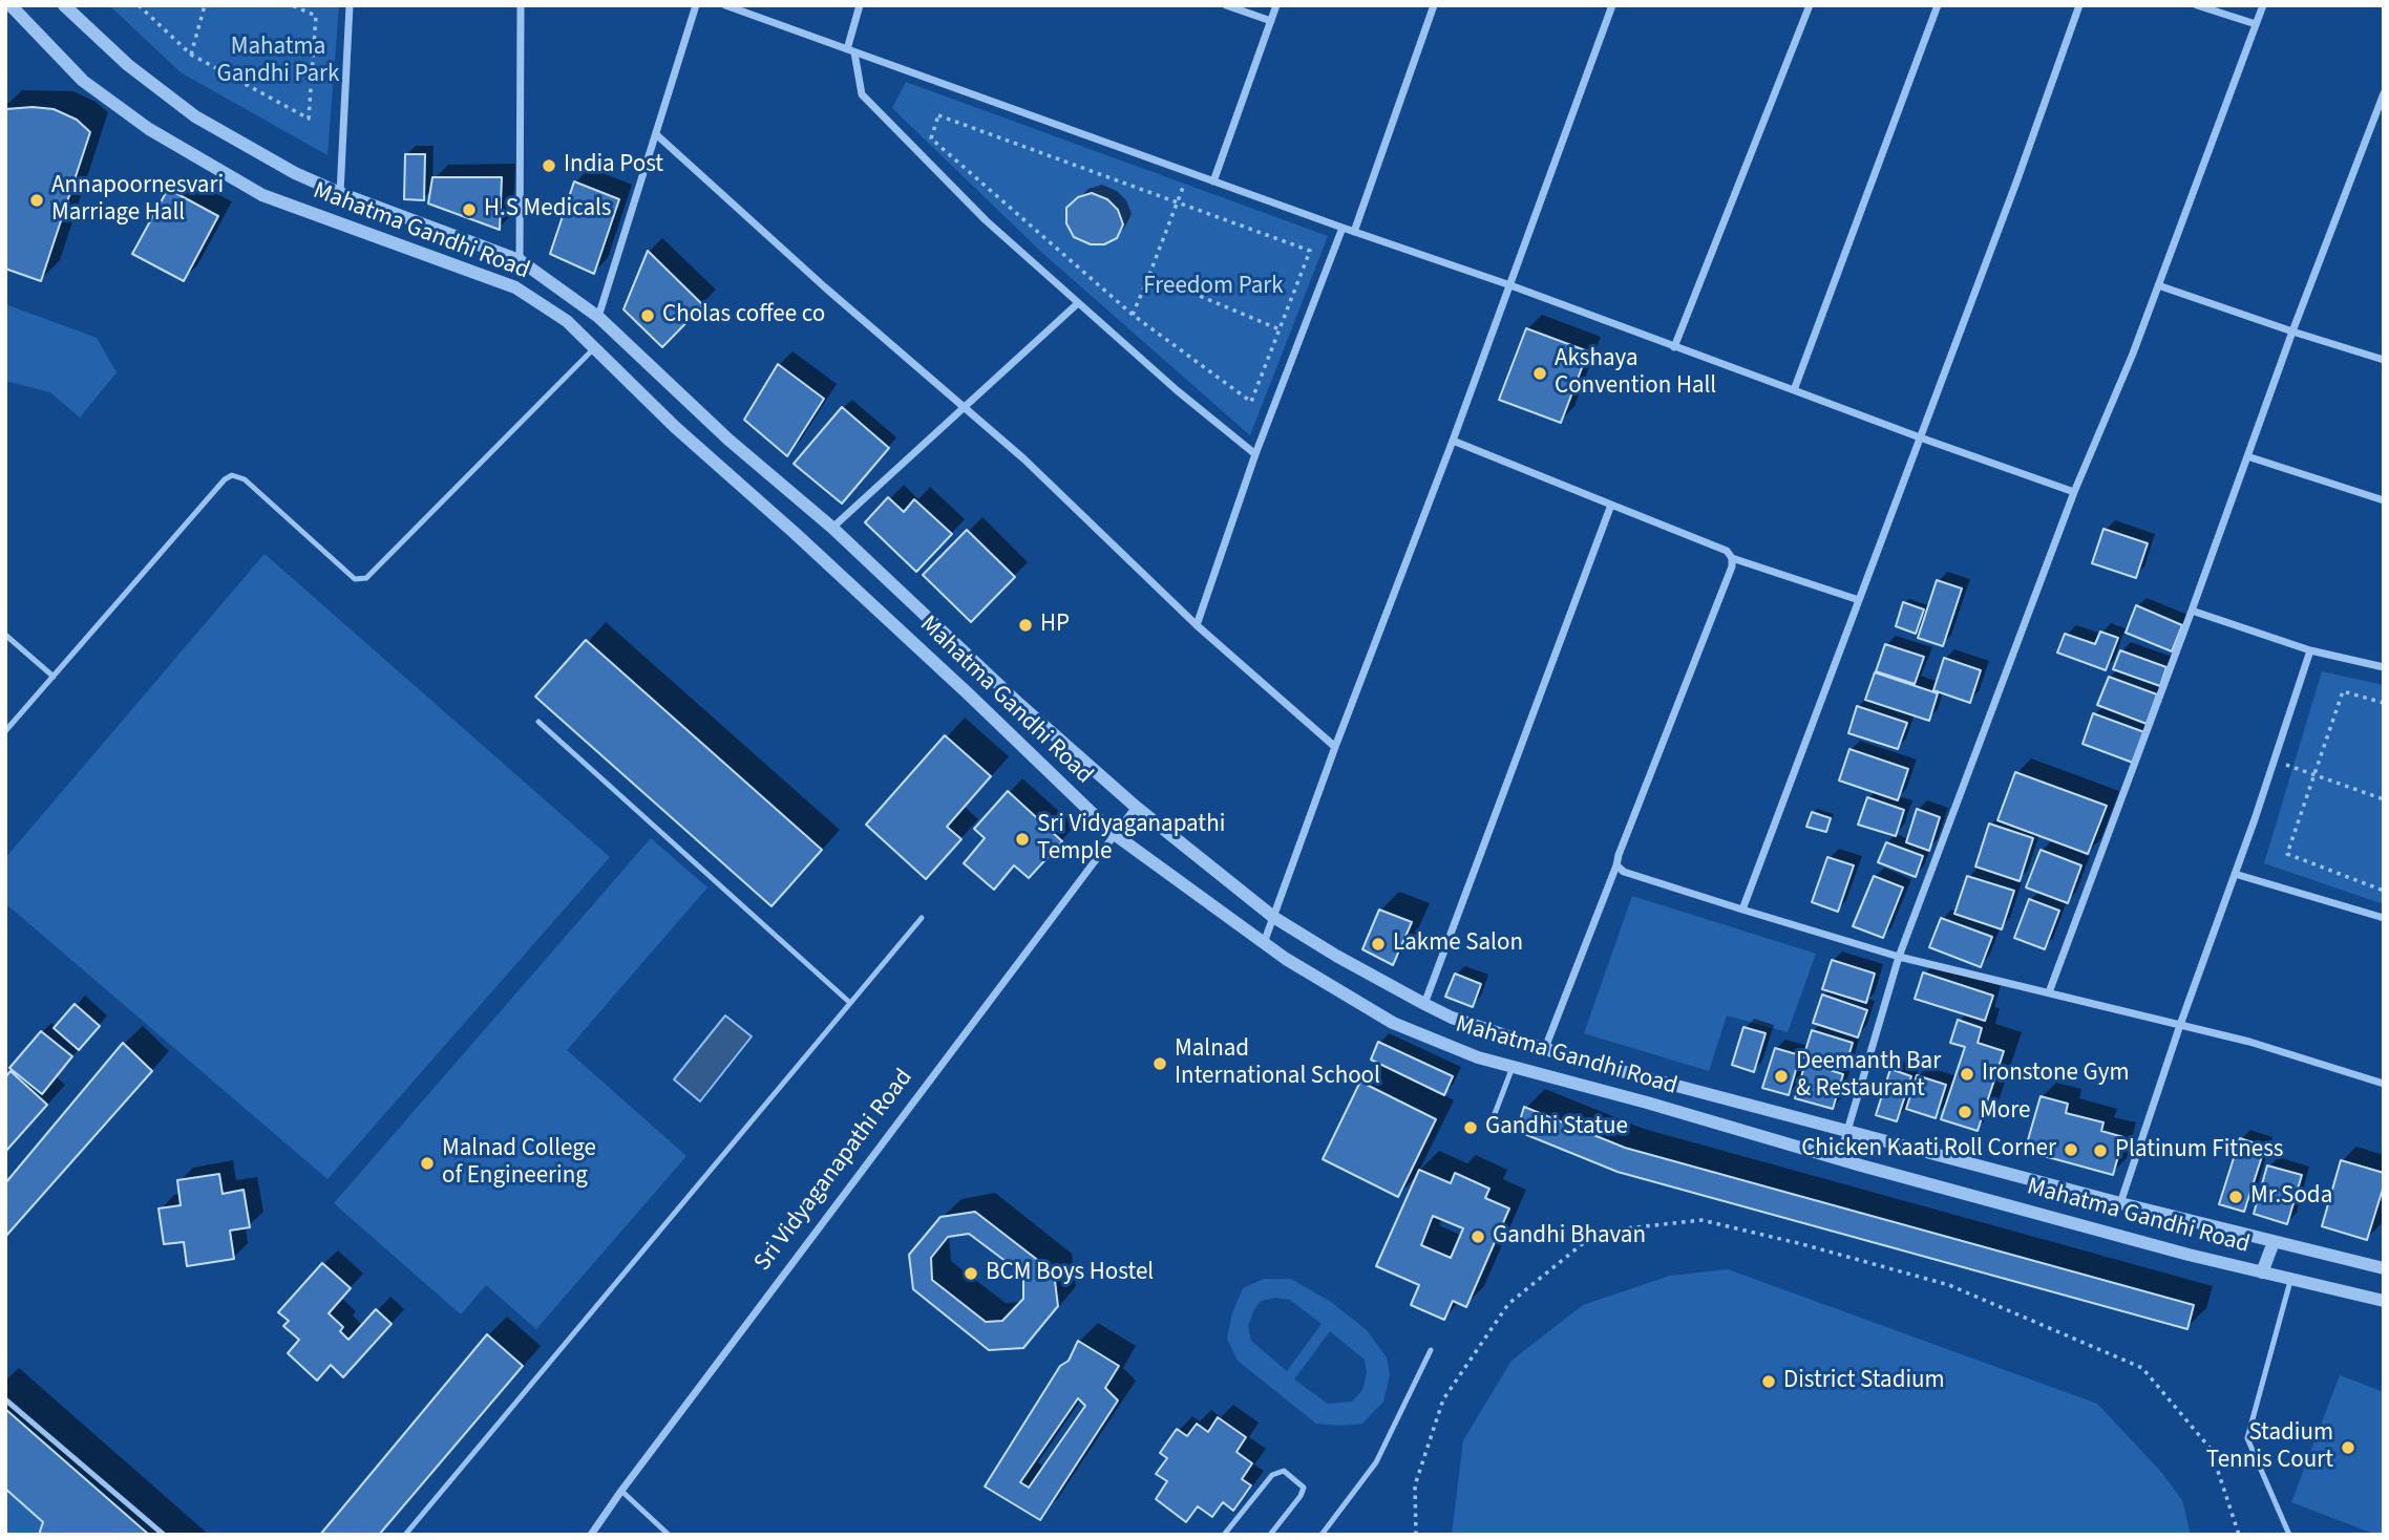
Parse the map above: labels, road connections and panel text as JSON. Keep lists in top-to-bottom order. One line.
{"streets":{"street":["Mahatma Gandhi Road","Sri Vidyaganapathi Road"]},"crossings":[["Mahatma Gandhi Road","Sri Vidyaganapathi Road"]],"parks":["Mahatma Gandhi Park","Freedom Park"],"places":["India Post","Annapoornesvari Marriage Hall","H.S Medicals","Cholas coffee co","Akshaya Convention Hall","HP","Sri Vidyaganapathi Temple","Lakme Salon","Malnad International School","Ironstone Gym","Deemanth Bar & Restaurant","More","Gandhi Statue","Chicken Kaati Roll Corner","Platinum Fitness","Malnad College of Engineering","Mr.Soda","Gandhi Bhavan","BCM Boys Hostel","District Stadium","Stadium Tennis Court"]}
